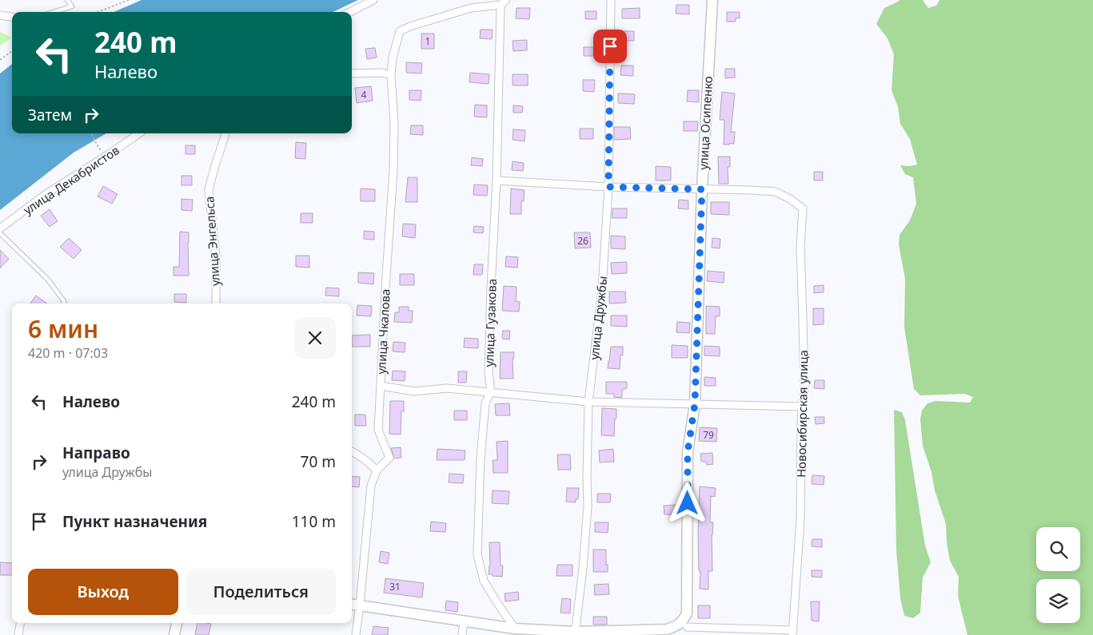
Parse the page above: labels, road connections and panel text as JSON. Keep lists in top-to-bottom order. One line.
{"streets":{"main road":["улица Осипенко"],"street":["улица Декабристов","улица Энгельса","улица Дружбы","улица Гузакова","улица Чкалова","Новосибирская улица"]},"crossings":[["улица Осипенко","Новосибирская улица"],["улица Гузакова","улица Чкалова"]],"house_numbers":["1","4","26","79","31"],"page":{"turn":["240 m","Налево"],"then":"Затем","heading":["6 мин","420 m · 07:03"],"list":[{"name":"Налево","value":"240 m"},{"name":"Направо","note":"улица Дружбы","value":"70 m"},{"name":"Пункт назначения","value":"110 m"}],"buttons":["Выход","Поделиться"]}}
